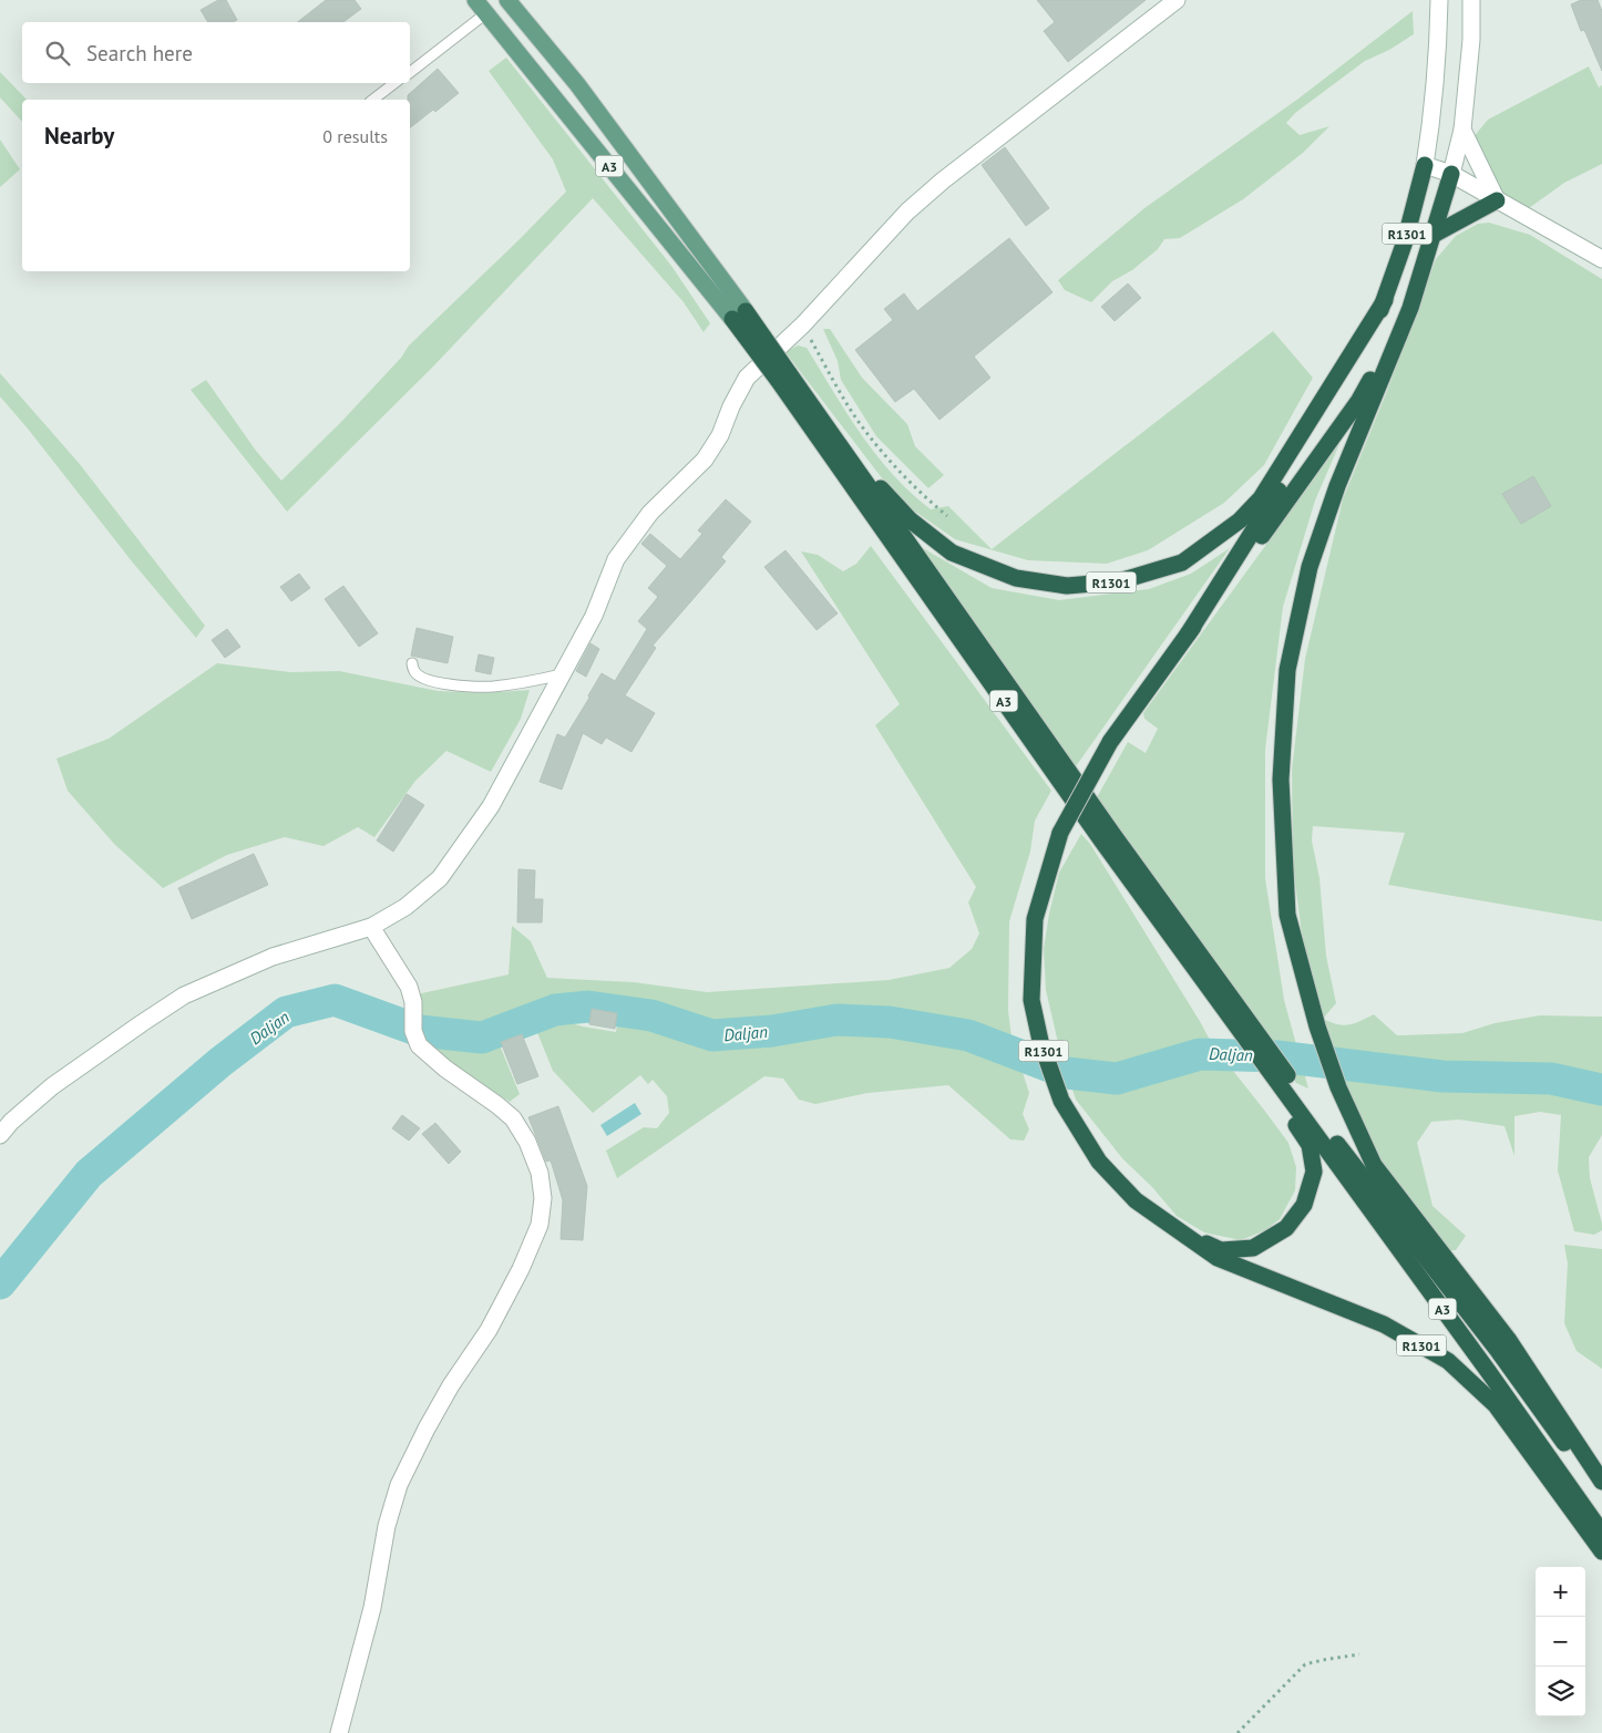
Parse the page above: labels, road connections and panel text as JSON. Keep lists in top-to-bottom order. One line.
{"streets":{"highway":["A3","R1301"]},"crossings":[["A3","R1301"]],"water":["Daljan"],"page":{"search":"Search here","heading":["Nearby","0 results"],"map_buttons":["+","−"]}}
